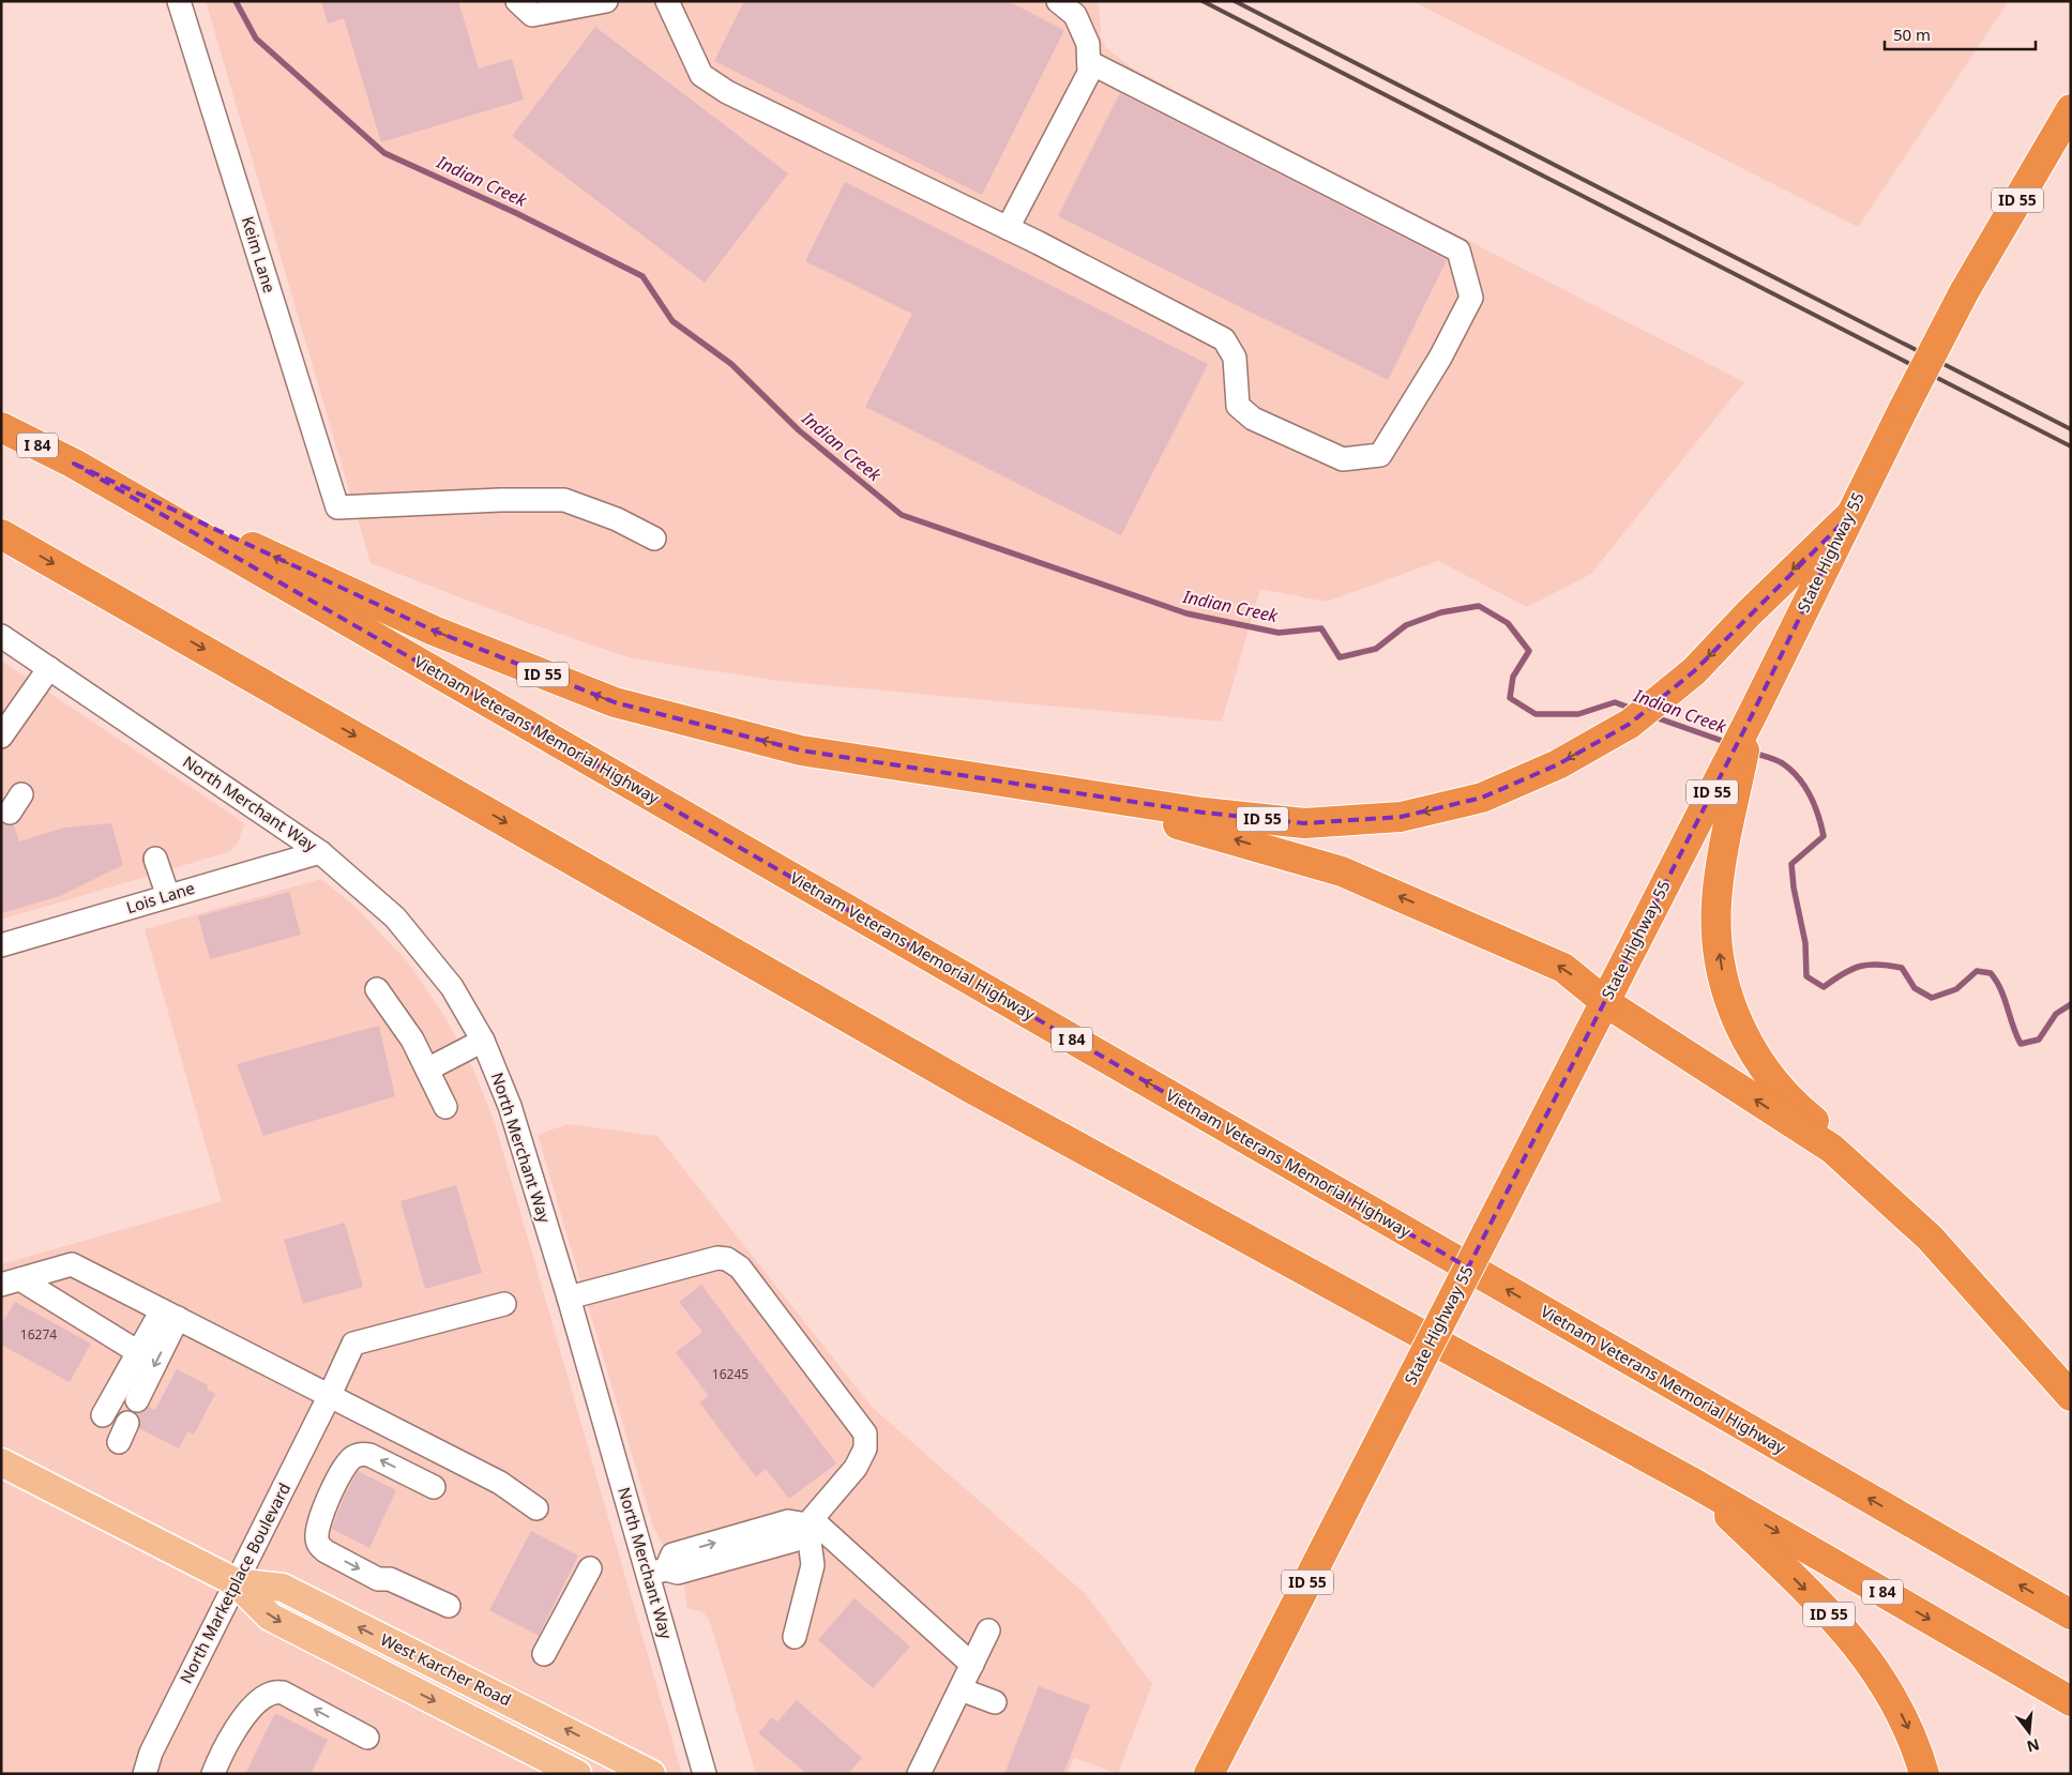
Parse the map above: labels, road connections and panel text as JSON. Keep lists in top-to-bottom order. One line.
{"streets":{"highway":["ID 55","I 84","State Highway 55","Vietnam Veterans Memorial Highway"],"main road":["West Karcher Road"],"street":["Keim Lane","North Merchant Way","Lois Lane","North Marketplace Boulevard"]},"crossings":[["ID 55","I 84"],["ID 55","State Highway 55"],["ID 55","Vietnam Veterans Memorial Highway"],["North Merchant Way","Lois Lane"],["North Marketplace Boulevard","West Karcher Road"]],"water":["Indian Creek"],"house_numbers":["16274","16245"],"scale_bar":"50 m","north":"bottom"}
